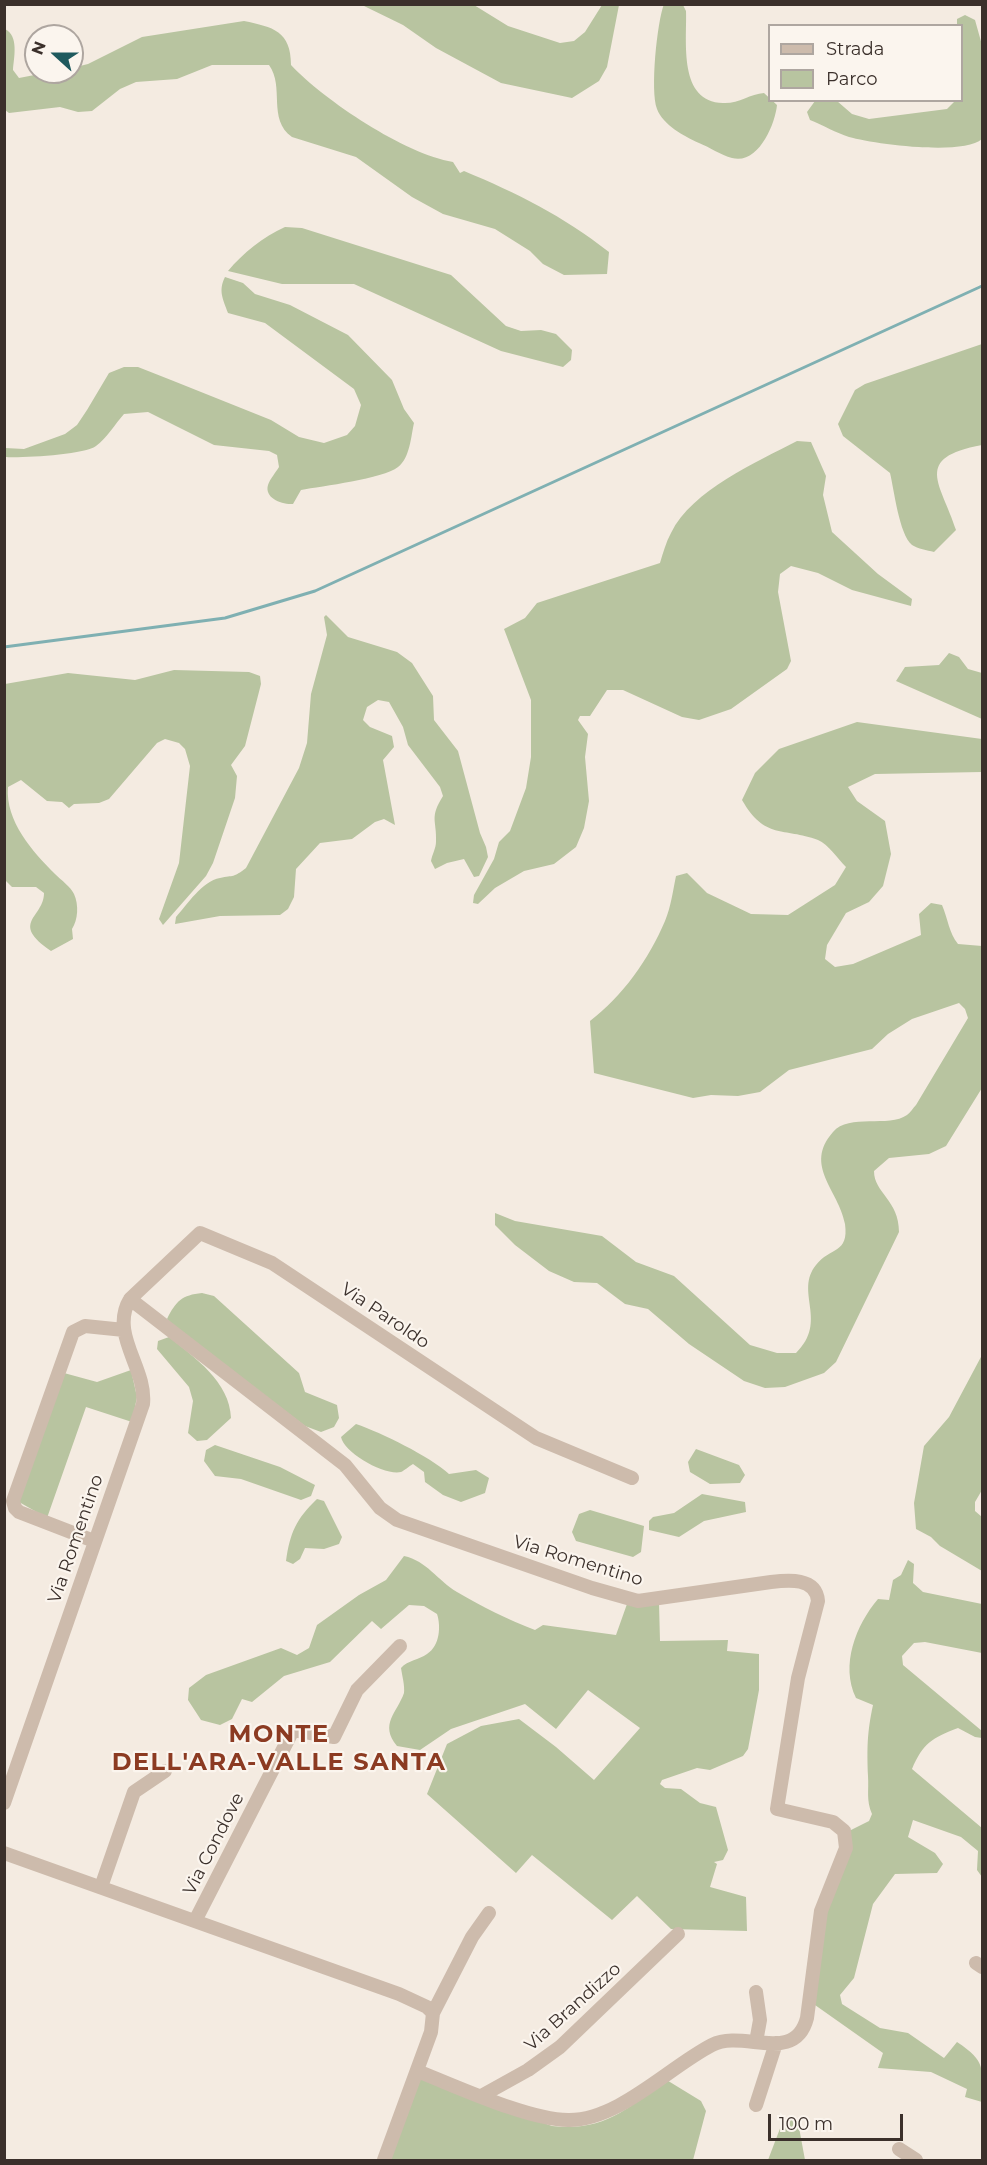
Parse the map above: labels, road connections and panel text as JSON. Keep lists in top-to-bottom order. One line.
{"streets":{"street":["Via Paroldo","Via Romentino","Via Condove","Via Brandizzo"]},"crossings":[["Via Paroldo","Via Romentino"],["Via Romentino","Via Brandizzo"]],"districts":["MONTE DELL'ARA-VALLE SANTA"],"legend":["Strada","Parco"],"scale_bar":"100 m","north":"left"}
